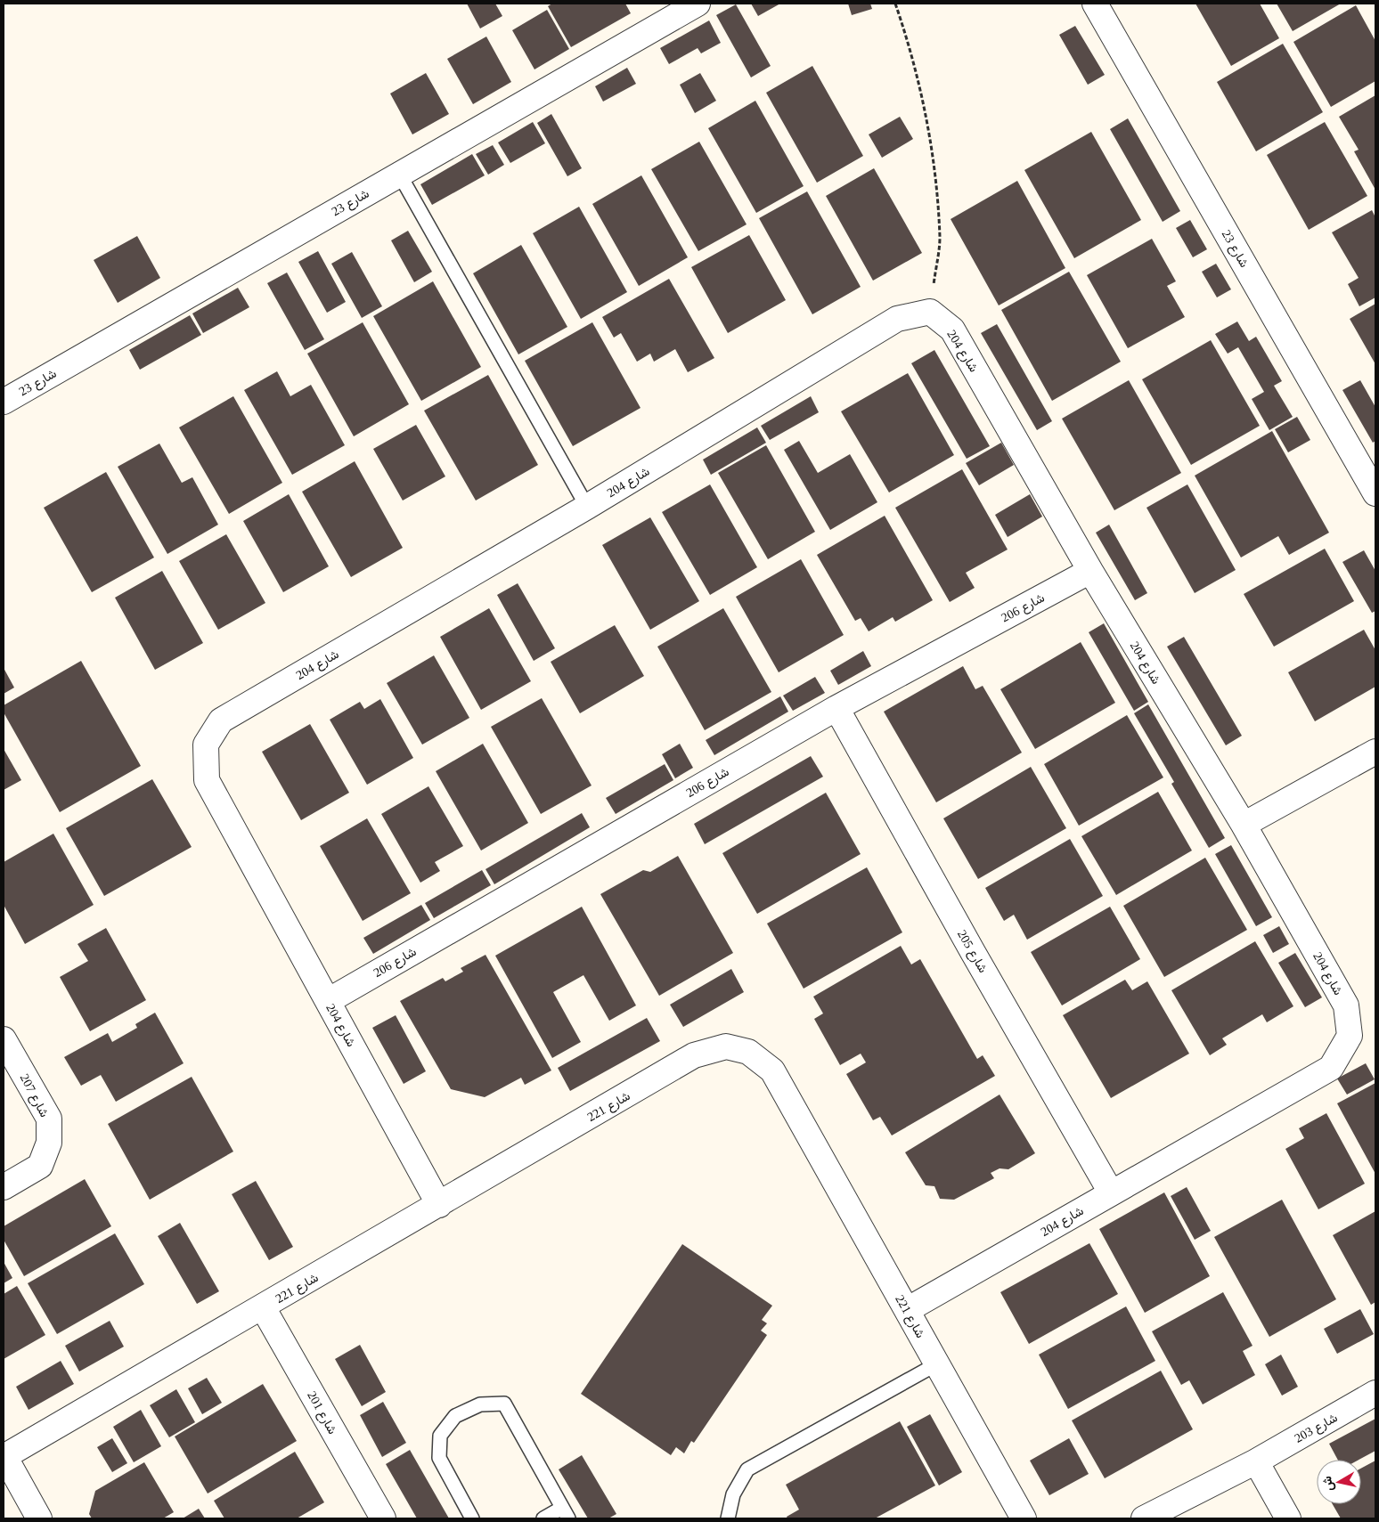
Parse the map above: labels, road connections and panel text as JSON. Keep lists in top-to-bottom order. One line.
{"streets":{"street":["شارع 23","شارع 204","شارع 206","شارع 205","شارع 207","شارع 221","شارع 201","شارع 203"]},"crossings":[["شارع 204","شارع 206"],["شارع 204","شارع 205"],["شارع 204","شارع 221"],["شارع 206","شارع 205"],["شارع 221","شارع 201"]],"north":"left"}
